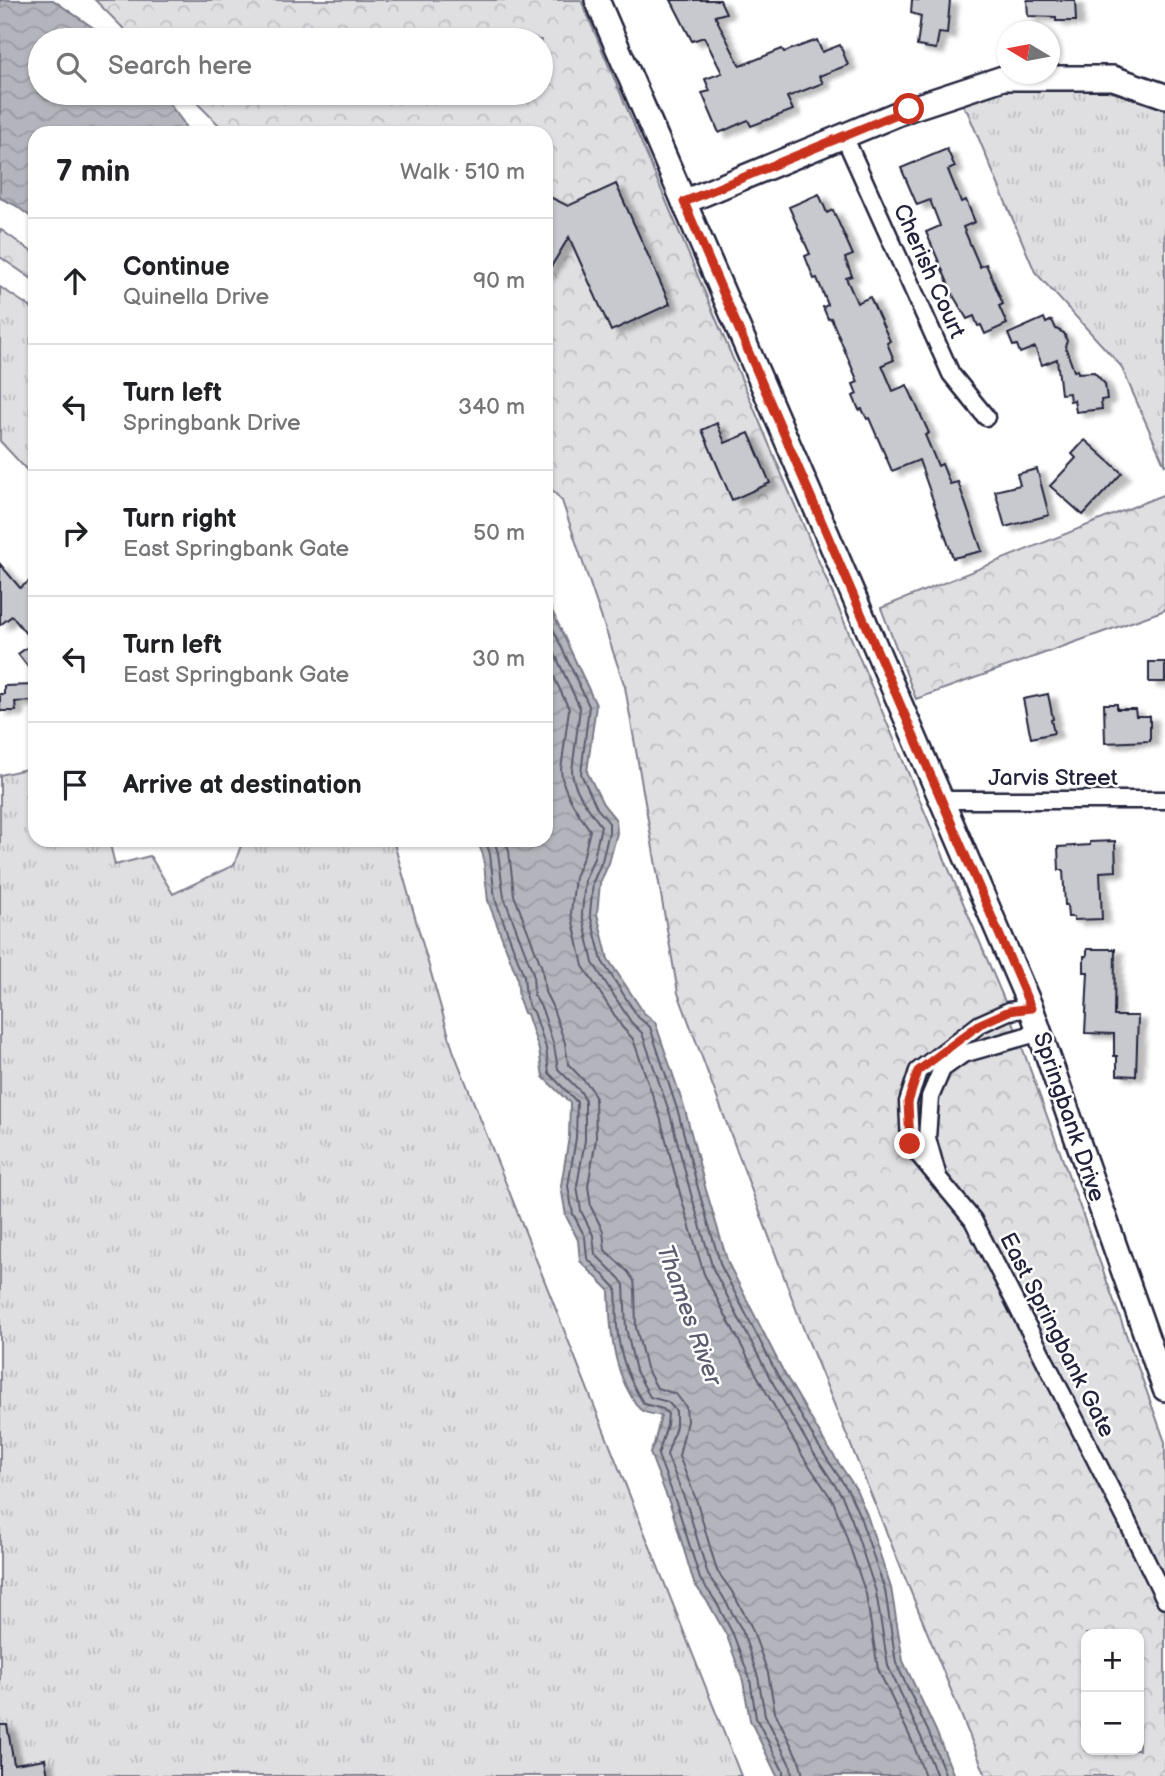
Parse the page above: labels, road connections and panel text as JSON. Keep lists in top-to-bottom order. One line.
{"streets":{"main road":["Springbank Drive"],"street":["Cherish Court","Jarvis Street","East Springbank Gate"]},"crossings":[["Jarvis Street","Springbank Drive"],["Springbank Drive","East Springbank Gate"]],"water":["Thames River"],"north":"left","page":{"search":"Search here","heading":["7 min","Walk · 510 m"],"list":[["Continue","Quinella Drive","90 m"],["Turn left","Springbank Drive","340 m"],["Turn right","East Springbank Gate","50 m"],["Turn left","East Springbank Gate","30 m"],"Arrive at destination"],"map_buttons":["+","−"]}}
